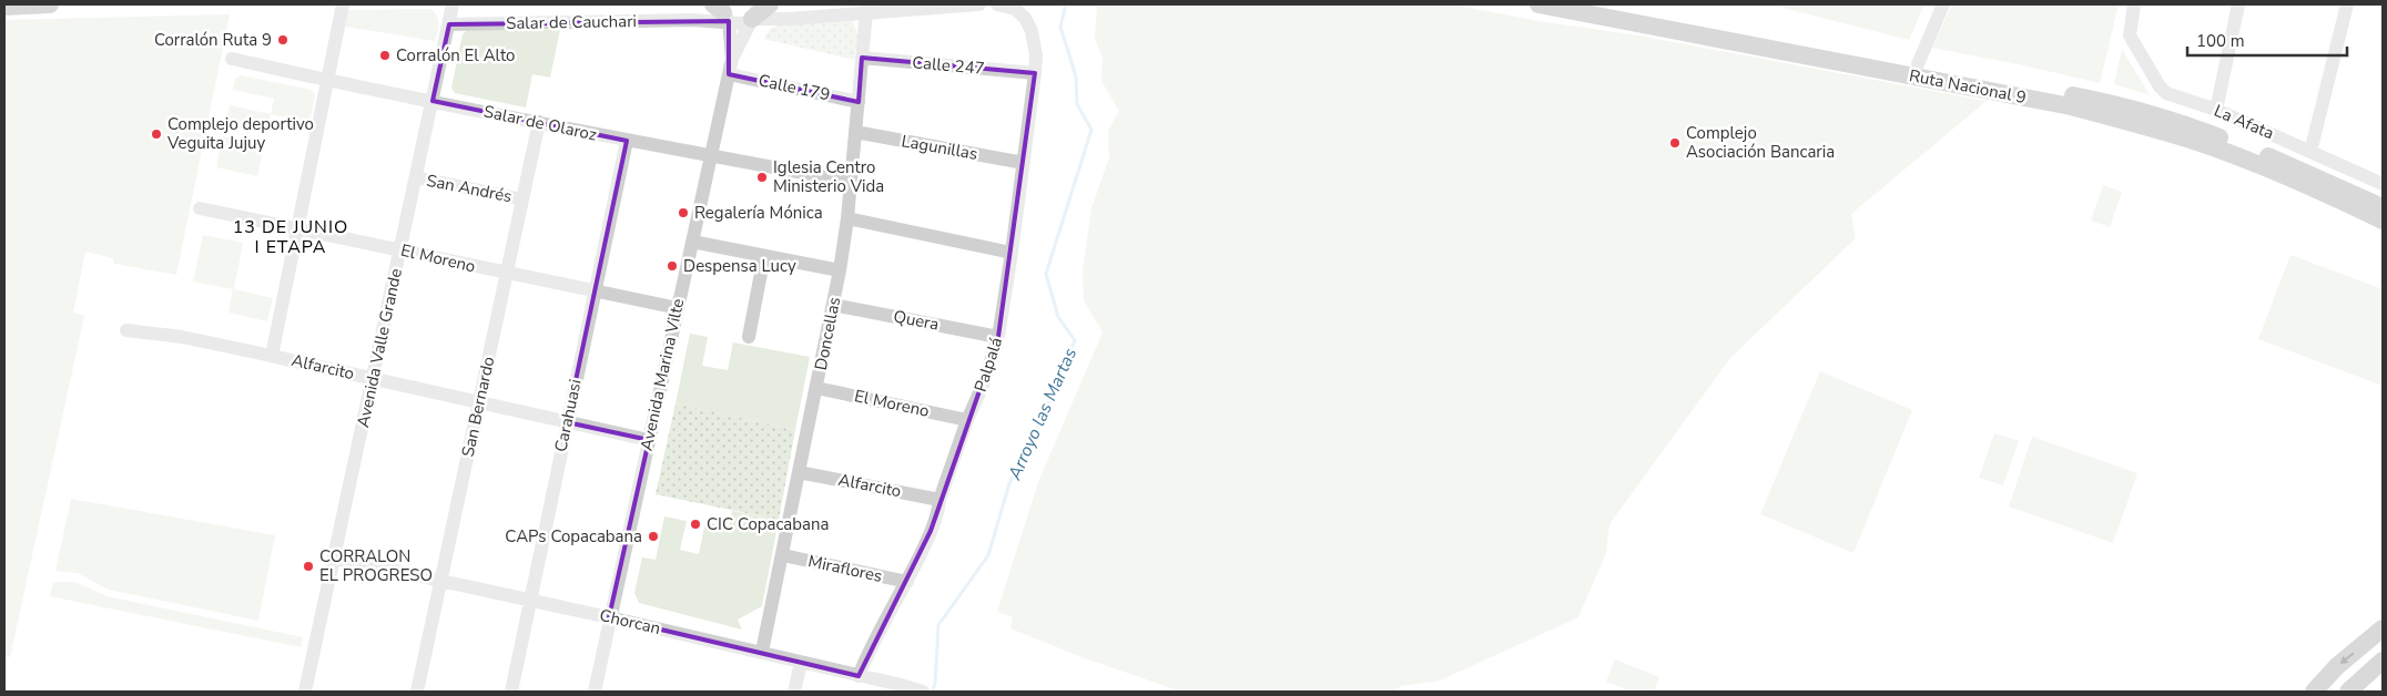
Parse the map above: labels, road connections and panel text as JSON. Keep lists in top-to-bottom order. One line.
{"streets":{"main road":["Ruta Nacional 9"],"street":["Salar de Cauchari","Calle 247","Calle 179","La Afata","Salar de Olaroz","Lagunillas","San Andrés","El Moreno","Quera","Doncellas","Avenida Valle Grande","Palpalá","Alfarcito","Avenida Marina Vilte","San Bernardo","Carahuasi","Miraflores","Chorcan"]},"crossings":[["Salar de Cauchari","Doncellas"],["Salar de Cauchari","Avenida Valle Grande"],["Salar de Cauchari","Avenida Marina Vilte"],["Calle 247","Doncellas"],["Calle 247","Palpalá"],["Calle 179","Doncellas"],["Calle 179","Avenida Marina Vilte"],["Salar de Olaroz","Doncellas"],["Salar de Olaroz","Avenida Valle Grande"],["Salar de Olaroz","Avenida Marina Vilte"],["Salar de Olaroz","San Bernardo"],["Salar de Olaroz","Carahuasi"],["Lagunillas","Doncellas"],["Lagunillas","Palpalá"],["San Andrés","Avenida Valle Grande"],["San Andrés","San Bernardo"],["El Moreno","Doncellas"],["El Moreno","Avenida Valle Grande"],["El Moreno","Palpalá"],["El Moreno","Avenida Marina Vilte"],["El Moreno","San Bernardo"],["El Moreno","Carahuasi"],["Quera","Doncellas"],["Quera","Palpalá"],["Doncellas","Alfarcito"],["Doncellas","Miraflores"],["Doncellas","Chorcan"],["Avenida Valle Grande","Alfarcito"],["Avenida Valle Grande","Chorcan"],["Palpalá","Alfarcito"],["Palpalá","Miraflores"],["Palpalá","Chorcan"],["Alfarcito","Avenida Marina Vilte"],["Alfarcito","San Bernardo"],["Alfarcito","Carahuasi"],["Avenida Marina Vilte","Chorcan"],["San Bernardo","Chorcan"],["Carahuasi","Chorcan"]],"districts":["13 DE JUNIO I ETAPA"],"water":["Arroyo las Martas"],"places":["Corralón Ruta 9","Corralón El Alto","Complejo deportivo Veguita Jujuy","Complejo Asociación Bancaria","Iglesia Centro Ministerio Vida","Regalería Mónica","Despensa Lucy","CIC Copacabana","CAPs Copacabana","CORRALON EL PROGRESO"],"scale_bar":"100 m"}
